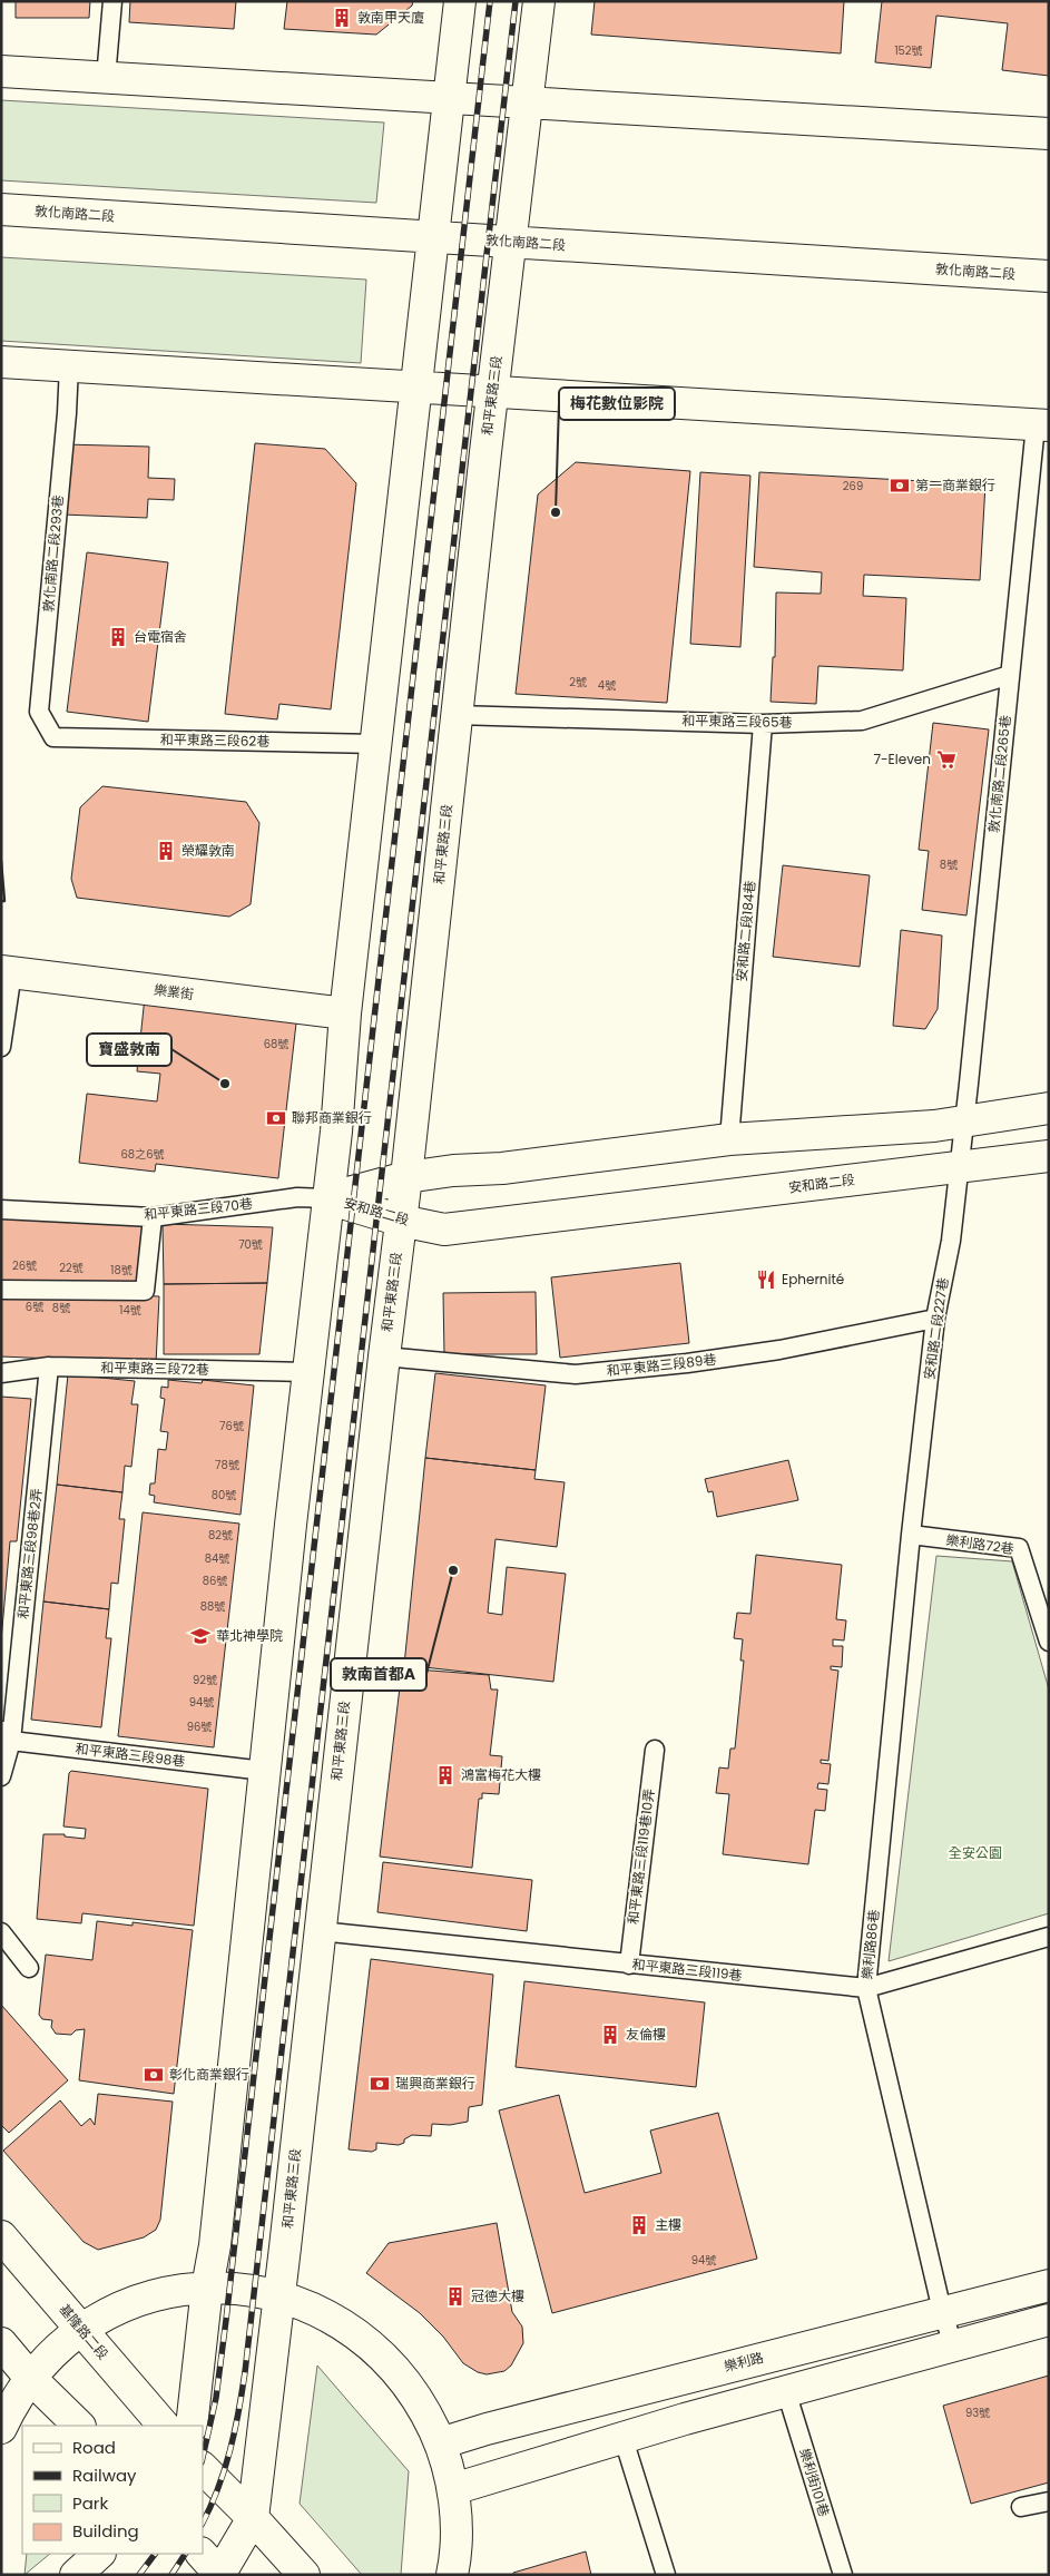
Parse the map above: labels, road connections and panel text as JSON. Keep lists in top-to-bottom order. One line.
{"streets":{"main road":["敦化南路二段","和平東路三段","樂業街","安和路二段","基隆路二段","樂利路"],"lane":["敦化南路二段293巷","和平東路三段65巷","和平東路三段62巷","敦化南路二段265巷","安和路二段184巷","和平東路三段70巷","安和路二段227巷","和平東路三段89巷","和平東路三段72巷","樂利路72巷","和平東路三段98巷2弄","和平東路三段98巷","和平東路三段119巷10弄","樂利路86巷","和平東路三段119巷","樂利街101巷"]},"crossings":[["敦化南路二段","和平東路三段"],["和平東路三段","和平東路三段65巷"],["和平東路三段","安和路二段"],["和平東路三段","和平東路三段89巷"],["和平東路三段","和平東路三段119巷"],["敦化南路二段293巷","和平東路三段62巷"],["和平東路三段65巷","敦化南路二段265巷"],["和平東路三段65巷","安和路二段184巷"],["敦化南路二段265巷","安和路二段"],["敦化南路二段265巷","安和路二段227巷"],["安和路二段184巷","安和路二段"],["安和路二段","和平東路三段70巷"],["安和路二段","安和路二段227巷"],["安和路二段227巷","和平東路三段89巷"],["安和路二段227巷","樂利路72巷"],["安和路二段227巷","樂利路86巷"],["和平東路三段72巷","和平東路三段98巷2弄"],["樂利路72巷","樂利路86巷"],["和平東路三段98巷2弄","和平東路三段98巷"],["和平東路三段119巷10弄","和平東路三段119巷"],["樂利路86巷","和平東路三段119巷"],["樂利路86巷","樂利路"]],"parks":["全安公園"],"places":{"building":["敦南甲天廈","台電宿舍","榮耀敦南","鴻富梅花大樓","友倫樓","主樓","冠德大樓"],"bank":["第一商業銀行","聯邦商業銀行","彰化商業銀行","瑞興商業銀行"],"other":["梅花數位影院","寶盛敦南","敦南首都A"],"supermarket":["7-Eleven"],"restaurant":["Ephernité"],"school or university":["華北神學院"]},"house_numbers":["152號","269","2號","4號","8號","68號","68之6號","70號","26號","22號","18號","6號","8號","14號","76號","78號","80號","82號","84號","86號","88號","92號","94號","96號","94號","93號"],"legend":["Road","Railway","Park","Building"]}
